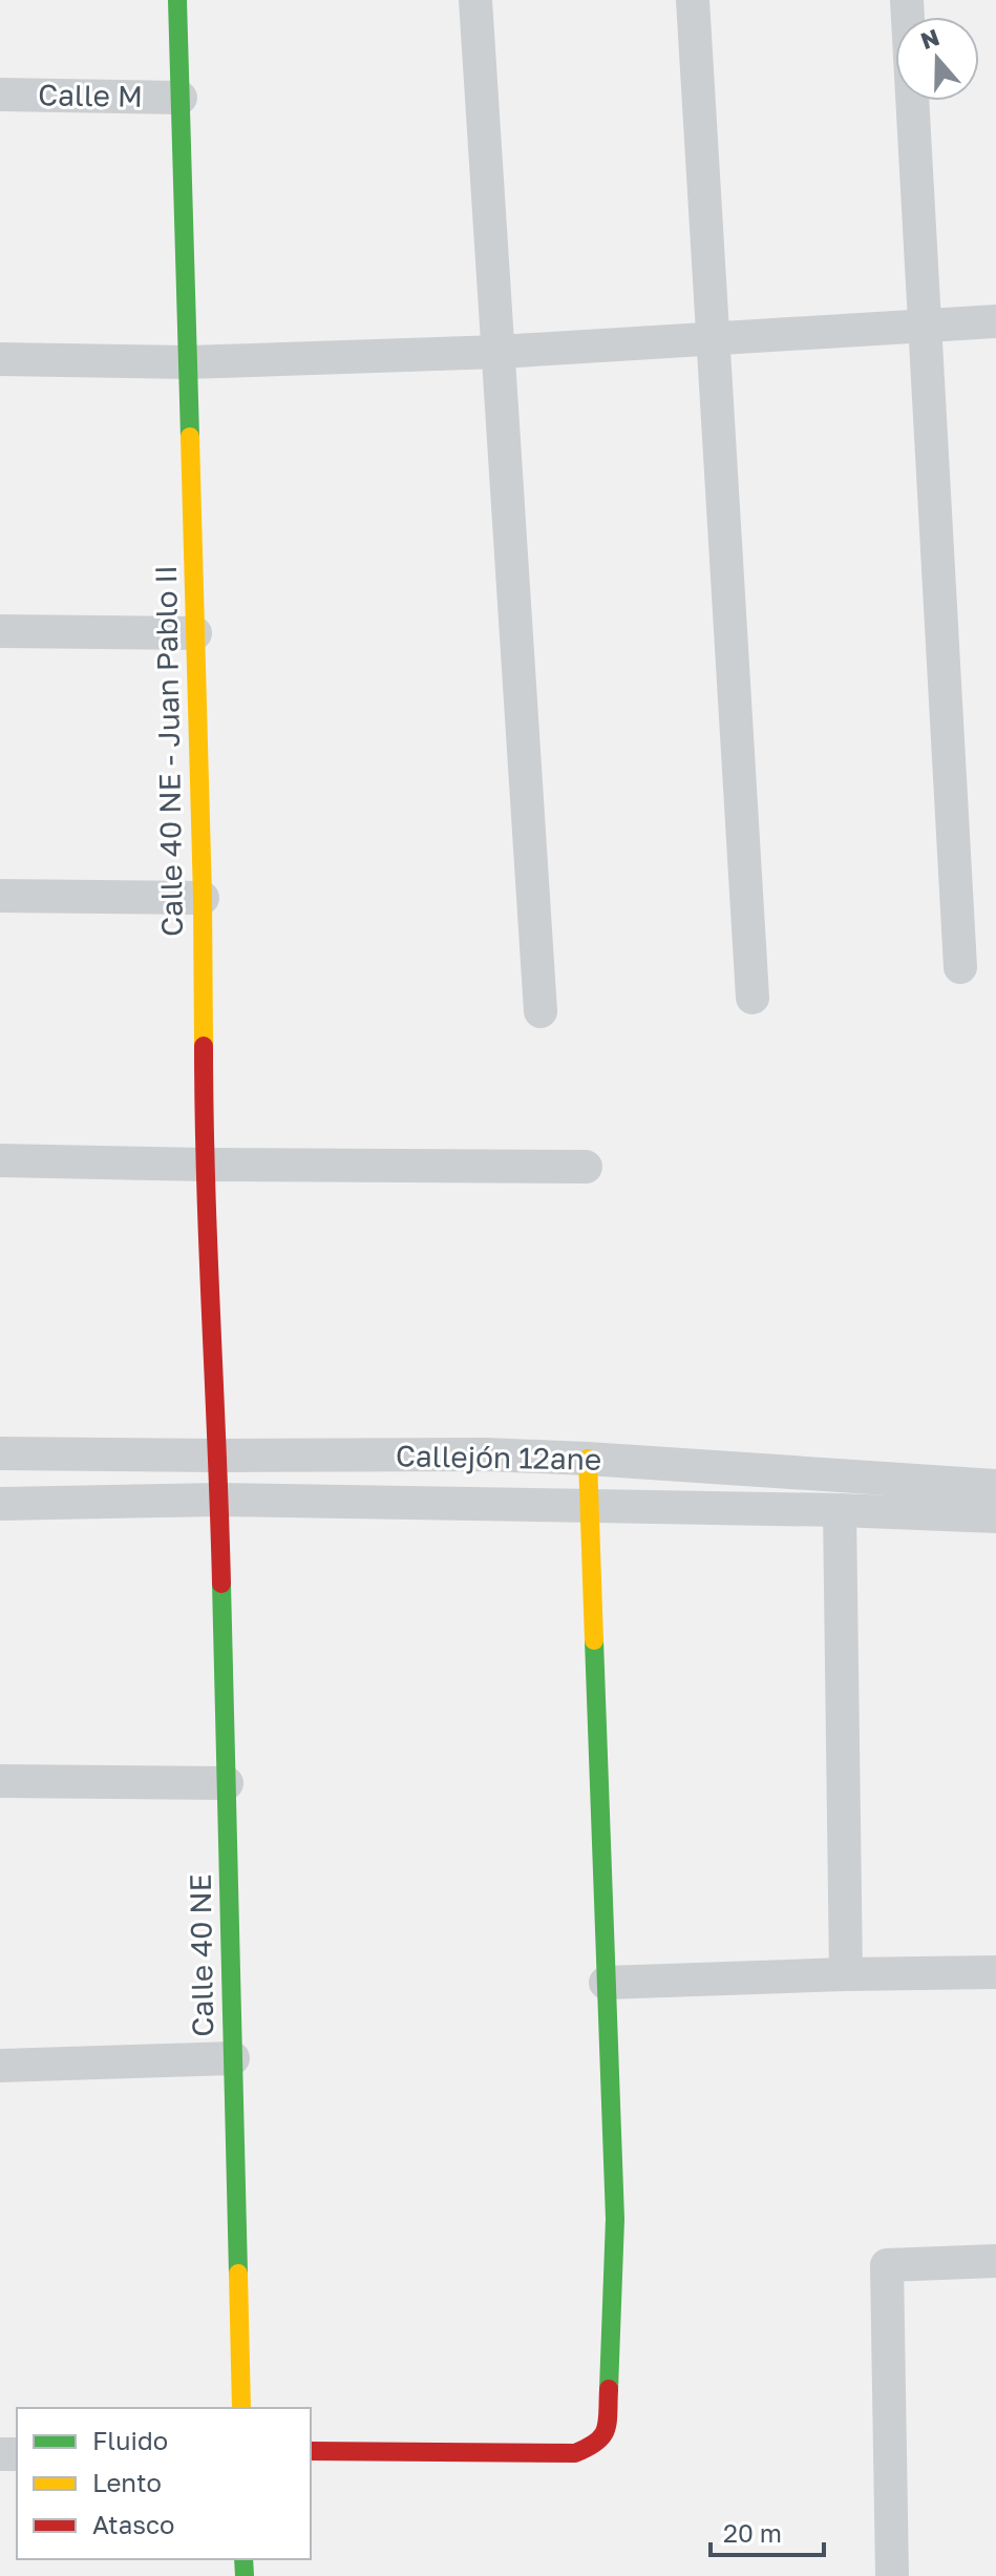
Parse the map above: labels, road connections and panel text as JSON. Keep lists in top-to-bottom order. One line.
{"streets":{"street":["Calle M","Calle 40 NE - Juan Pablo II","Callejón 12ane","Calle 40 NE"]},"crossings":[["Calle M","Calle 40 NE - Juan Pablo II"],["Calle 40 NE - Juan Pablo II","Callejón 12ane"],["Calle 40 NE - Juan Pablo II","Calle 40 NE"],["Callejón 12ane","Calle 40 NE"]],"legend":["Fluido","Lento","Atasco"],"scale_bar":"20 m","north":"top"}
